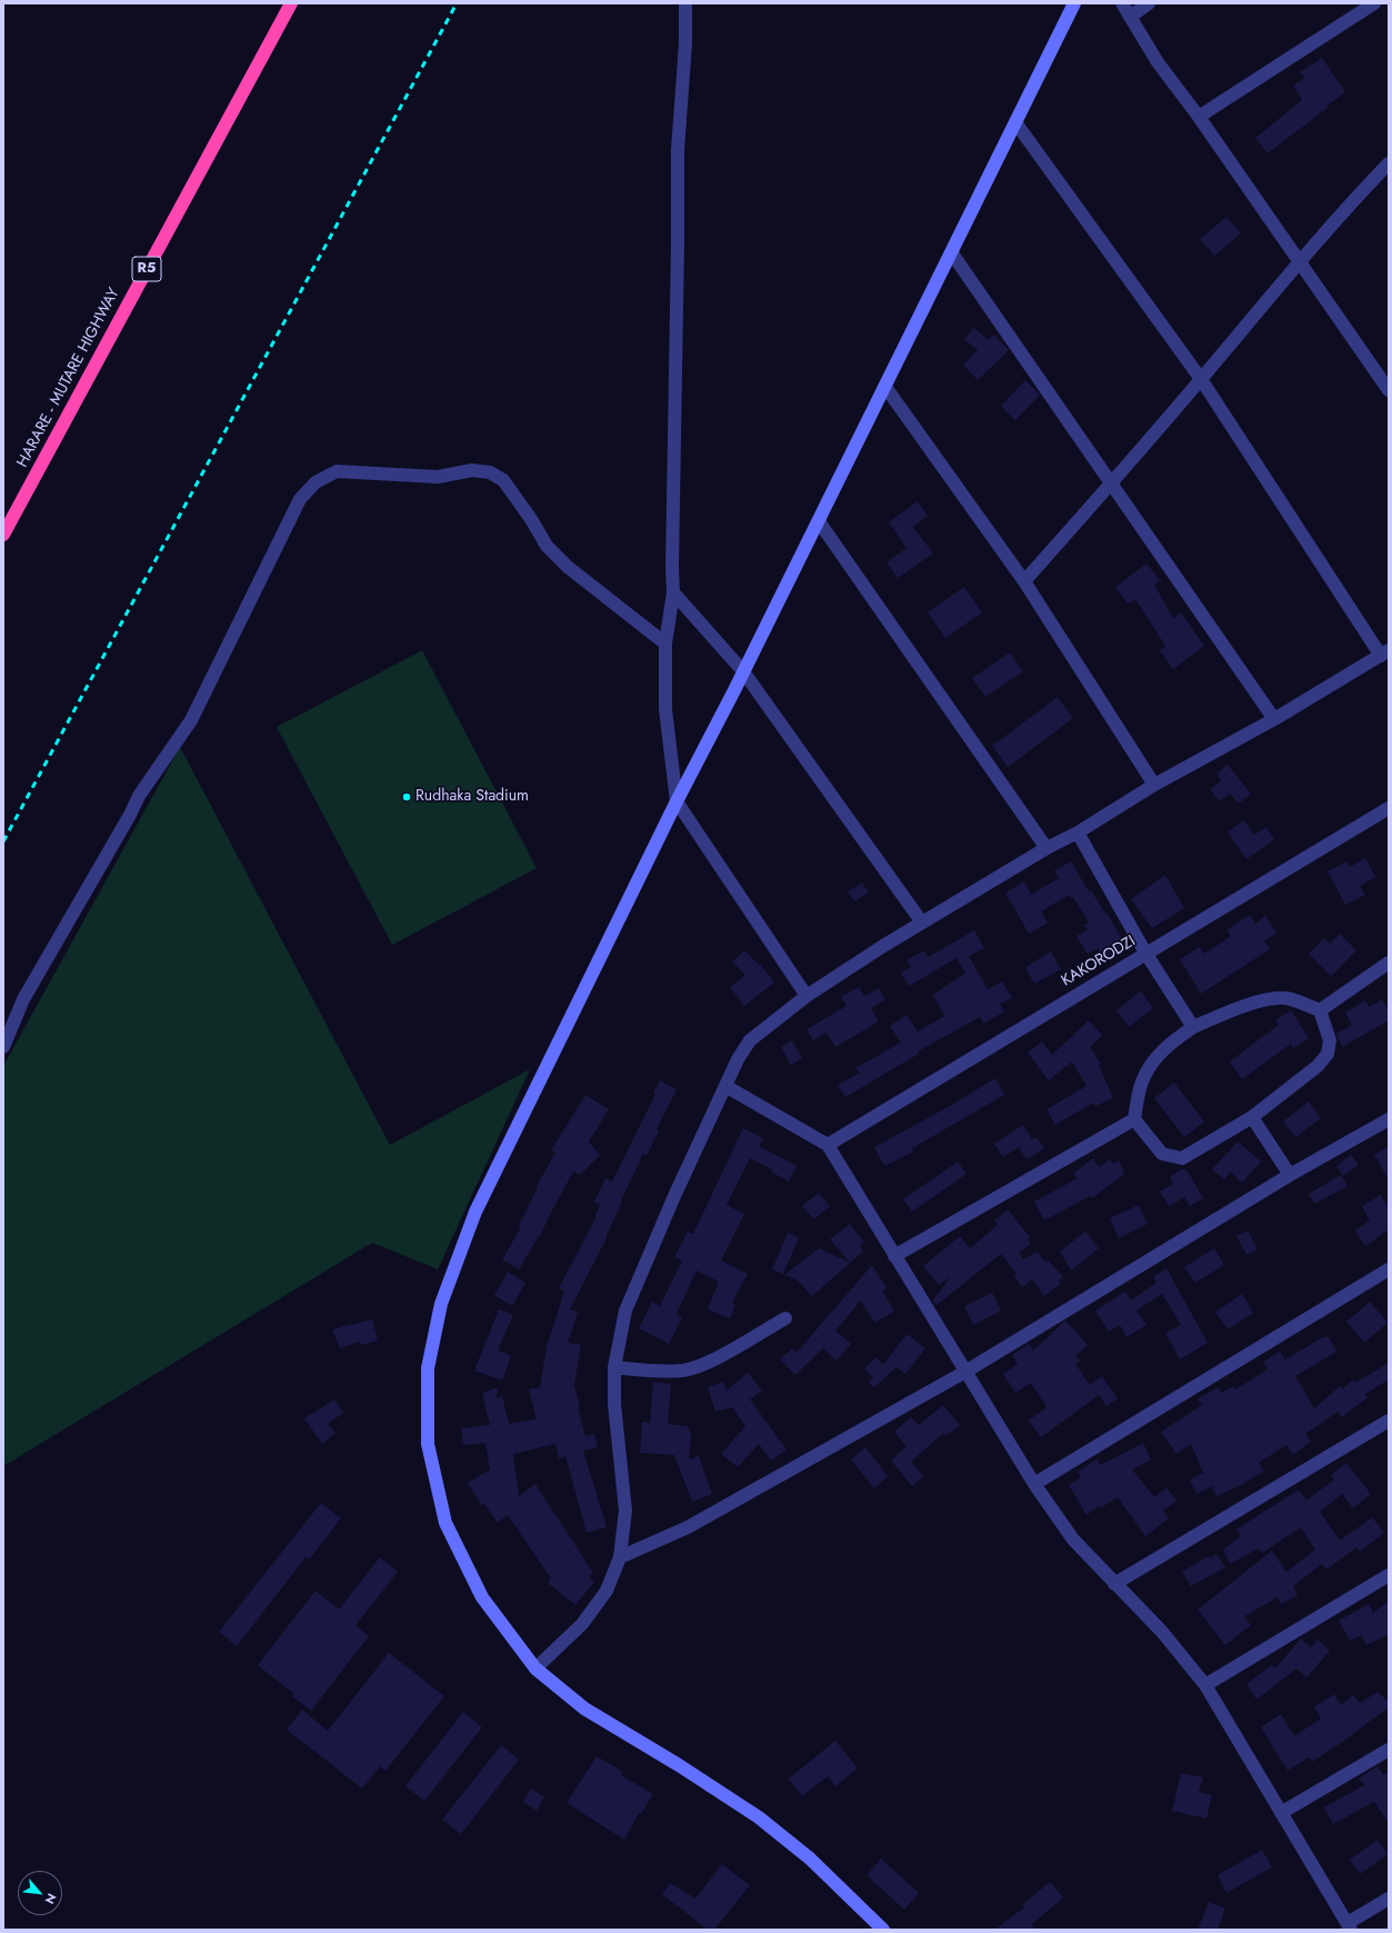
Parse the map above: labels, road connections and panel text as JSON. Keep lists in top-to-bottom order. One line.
{"streets":{"highway":["R5","HARARE - MUTARE HIGHWAY"],"street":["KAKORODZI"]},"places":["Rudhaka Stadium"],"north":"bottom right"}
